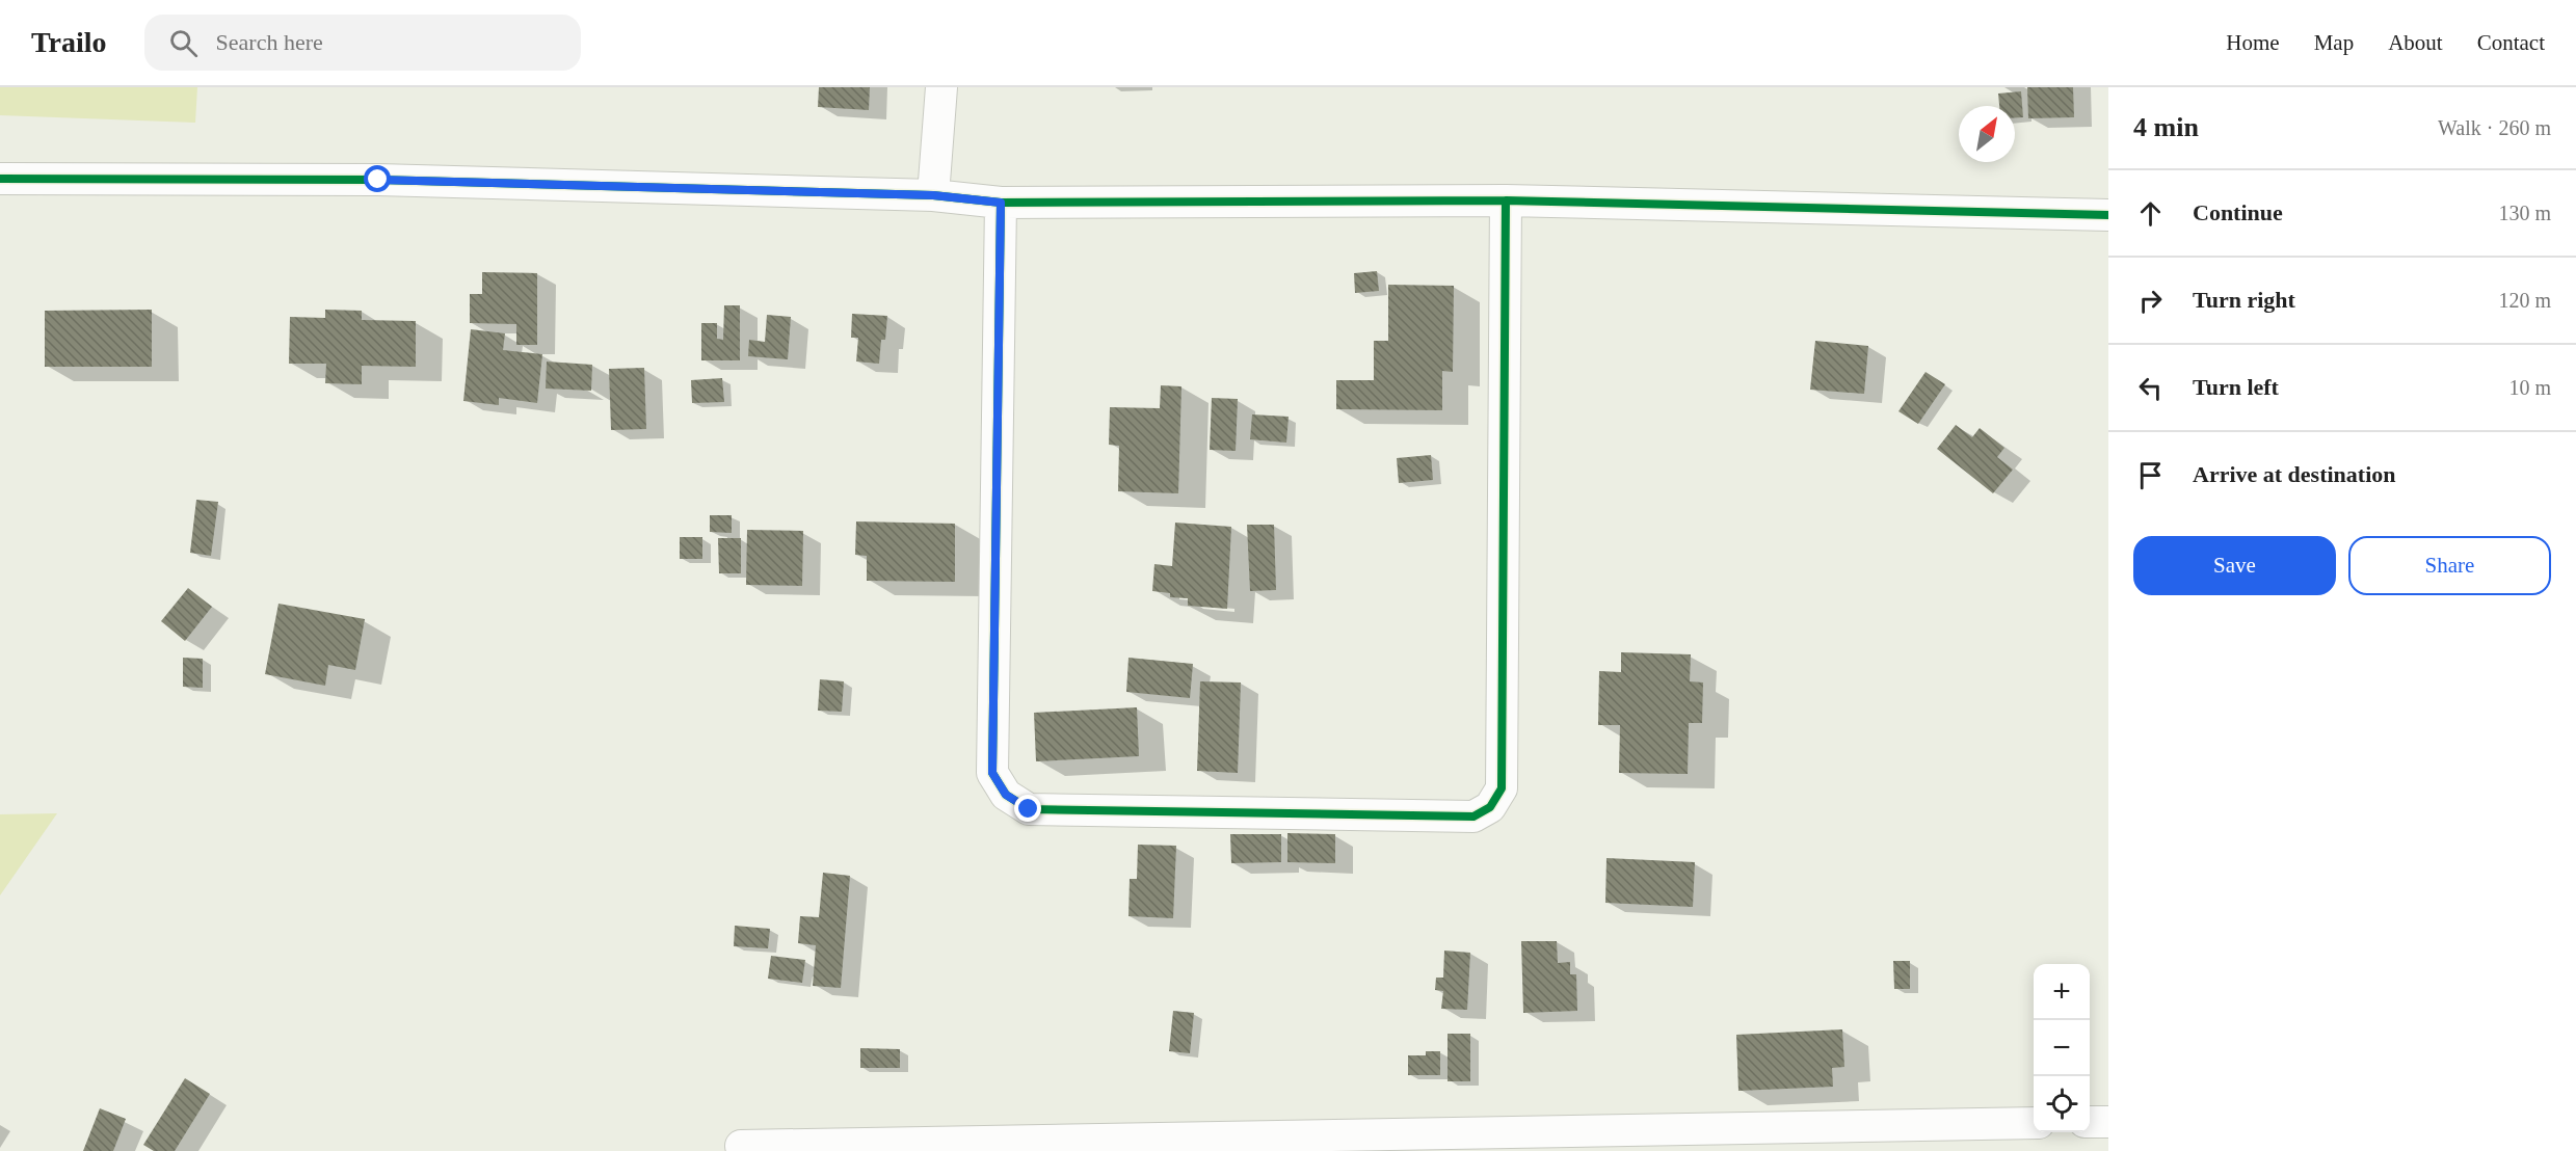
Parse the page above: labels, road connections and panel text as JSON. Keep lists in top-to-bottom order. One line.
{"north":"top right","page":{"header":"Trailo","search":"Search here","nav":["Home","Map","About","Contact"],"heading":["4 min","Walk · 260 m"],"list":[["Continue","130 m"],["Turn right","120 m"],["Turn left","10 m"],"Arrive at destination"],"buttons":["Save","Share"],"map_buttons":["+","−"]}}
